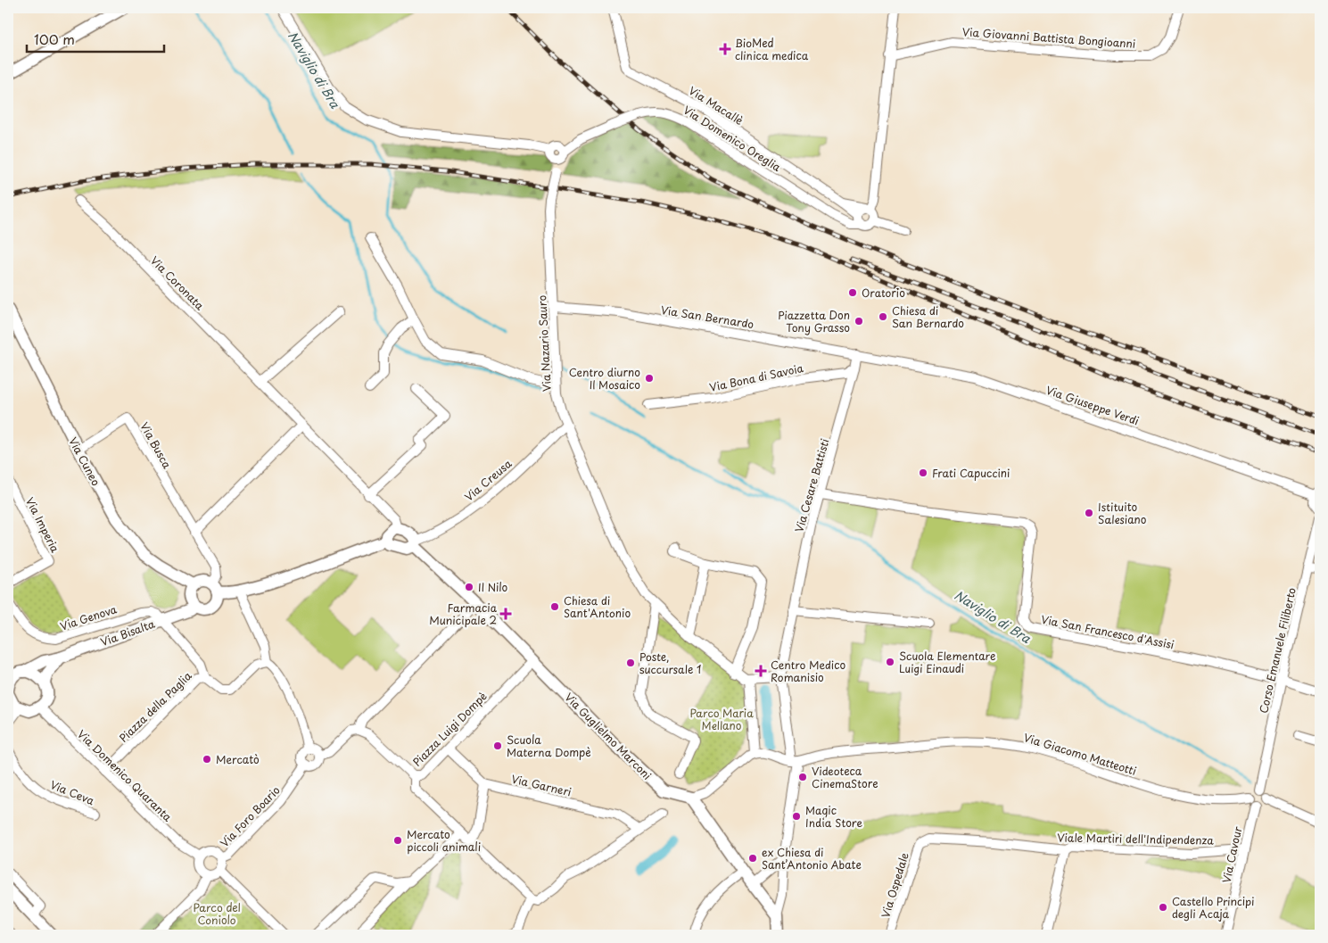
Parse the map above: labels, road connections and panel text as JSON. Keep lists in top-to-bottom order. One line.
{"streets":{"main road":["Via Cuneo","Via Bisalta","Via Guglielmo Marconi"],"street":["Via Giovanni Battista Bongioanni","Via Macallè","Via Domenico Oreglia","Via Coronata","Via San Bernardo","Via Nazario Sauro","Via Bona di Savoia","Via Giuseppe Verdi","Via Busca","Via Creusa","Via Cesare Battisti","Via Imperia","Via Genova","Via San Francesco d'Assisi","Corso Emanuele Filiberto","Piazza della Paglia","Piazza Luigi Dompè","Via Giacomo Matteotti","Via Domenico Quaranta","Via Garneri","Via Ceva","Via Foro Boario","Viale Martiri dell'Indipendenza","Via Cavour","Via Ospedale"]},"crossings":[["Via Macallè","Via Domenico Oreglia"],["Via Domenico Oreglia","Via Nazario Sauro"],["Via Coronata","Via Guglielmo Marconi"],["Via San Bernardo","Via Nazario Sauro"],["Via San Bernardo","Via Giuseppe Verdi"],["Via Nazario Sauro","Via Creusa"],["Via Bona di Savoia","Via Cesare Battisti"],["Via Busca","Via Cuneo"],["Via Busca","Via Bisalta"],["Via Cuneo","Via Bisalta"],["Via Creusa","Via Guglielmo Marconi"],["Via Cesare Battisti","Via San Francesco d'Assisi"],["Via Cesare Battisti","Via Giacomo Matteotti"],["Via Genova","Via Bisalta"],["Via San Francesco d'Assisi","Corso Emanuele Filiberto"],["Corso Emanuele Filiberto","Via Giacomo Matteotti"],["Corso Emanuele Filiberto","Via Cavour"],["Piazza della Paglia","Via Domenico Quaranta"],["Piazza Luigi Dompè","Via Guglielmo Marconi"],["Piazza Luigi Dompè","Via Garneri"],["Via Giacomo Matteotti","Via Cavour"],["Via Domenico Quaranta","Via Foro Boario"],["Viale Martiri dell'Indipendenza","Via Cavour"],["Viale Martiri dell'Indipendenza","Via Ospedale"]],"water":["Naviglio di Bra"],"parks":["Parco Maria Mellano","Parco del Coniolo"],"places":{"health":["BioMed clinica medica","Farmacia Municipale 2","Centro Medico Romanisio"],"other":["Oratorio","Chiesa di San Bernardo","Piazzetta Don Tony Grasso","Centro diurno Il Mosaico","Frati Capuccini","Istituito Salesiano","Il Nilo","Chiesa di Sant'Antonio","Scuola Elementare Luigi Einaudi","Poste, succursale 1","Scuola Materna Dompè","Mercatò","Videoteca CinemaStore","Magic India Store","Mercato piccoli animali","ex Chiesa di Sant’Antonio Abate","Castello Principi degli Acaja"]},"scale_bar":"100 m"}
